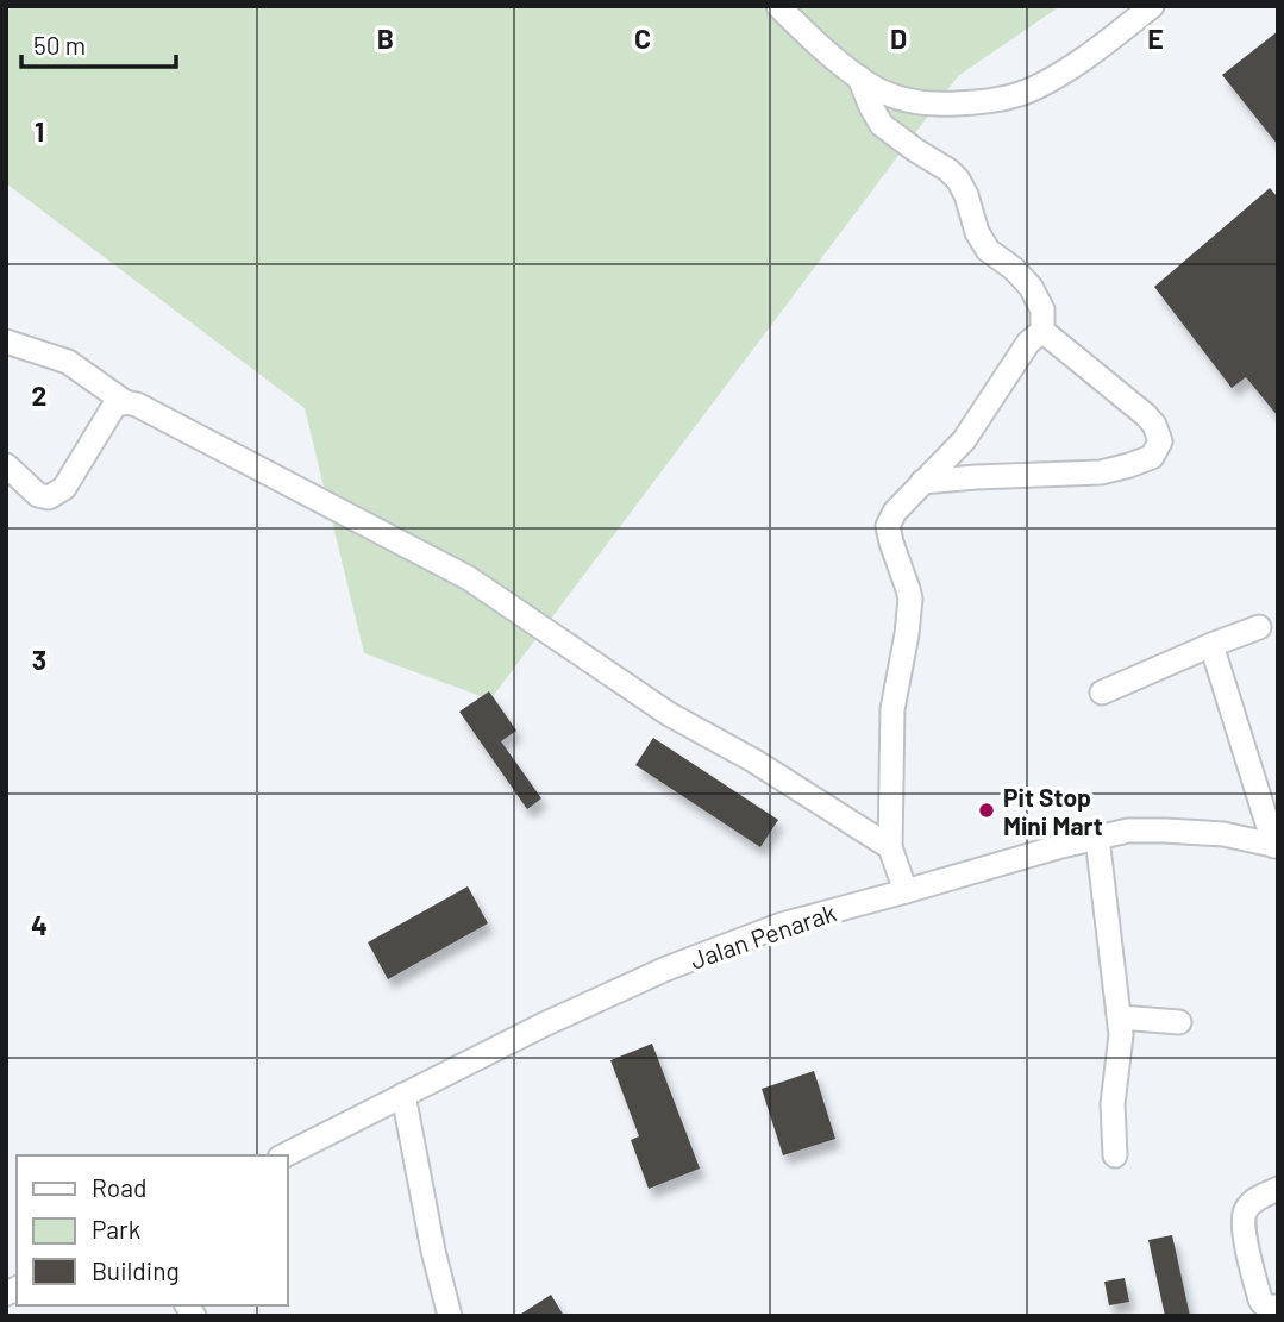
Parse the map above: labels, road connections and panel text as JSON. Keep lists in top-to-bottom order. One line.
{"streets":{"street":["Jalan Penarak"]},"places":["Pit Stop Mini Mart"],"legend":["Road","Park","Building"],"scale_bar":"50 m","grid":{"columns":["B","C","D","E"],"rows":["1","2","3","4"]}}
